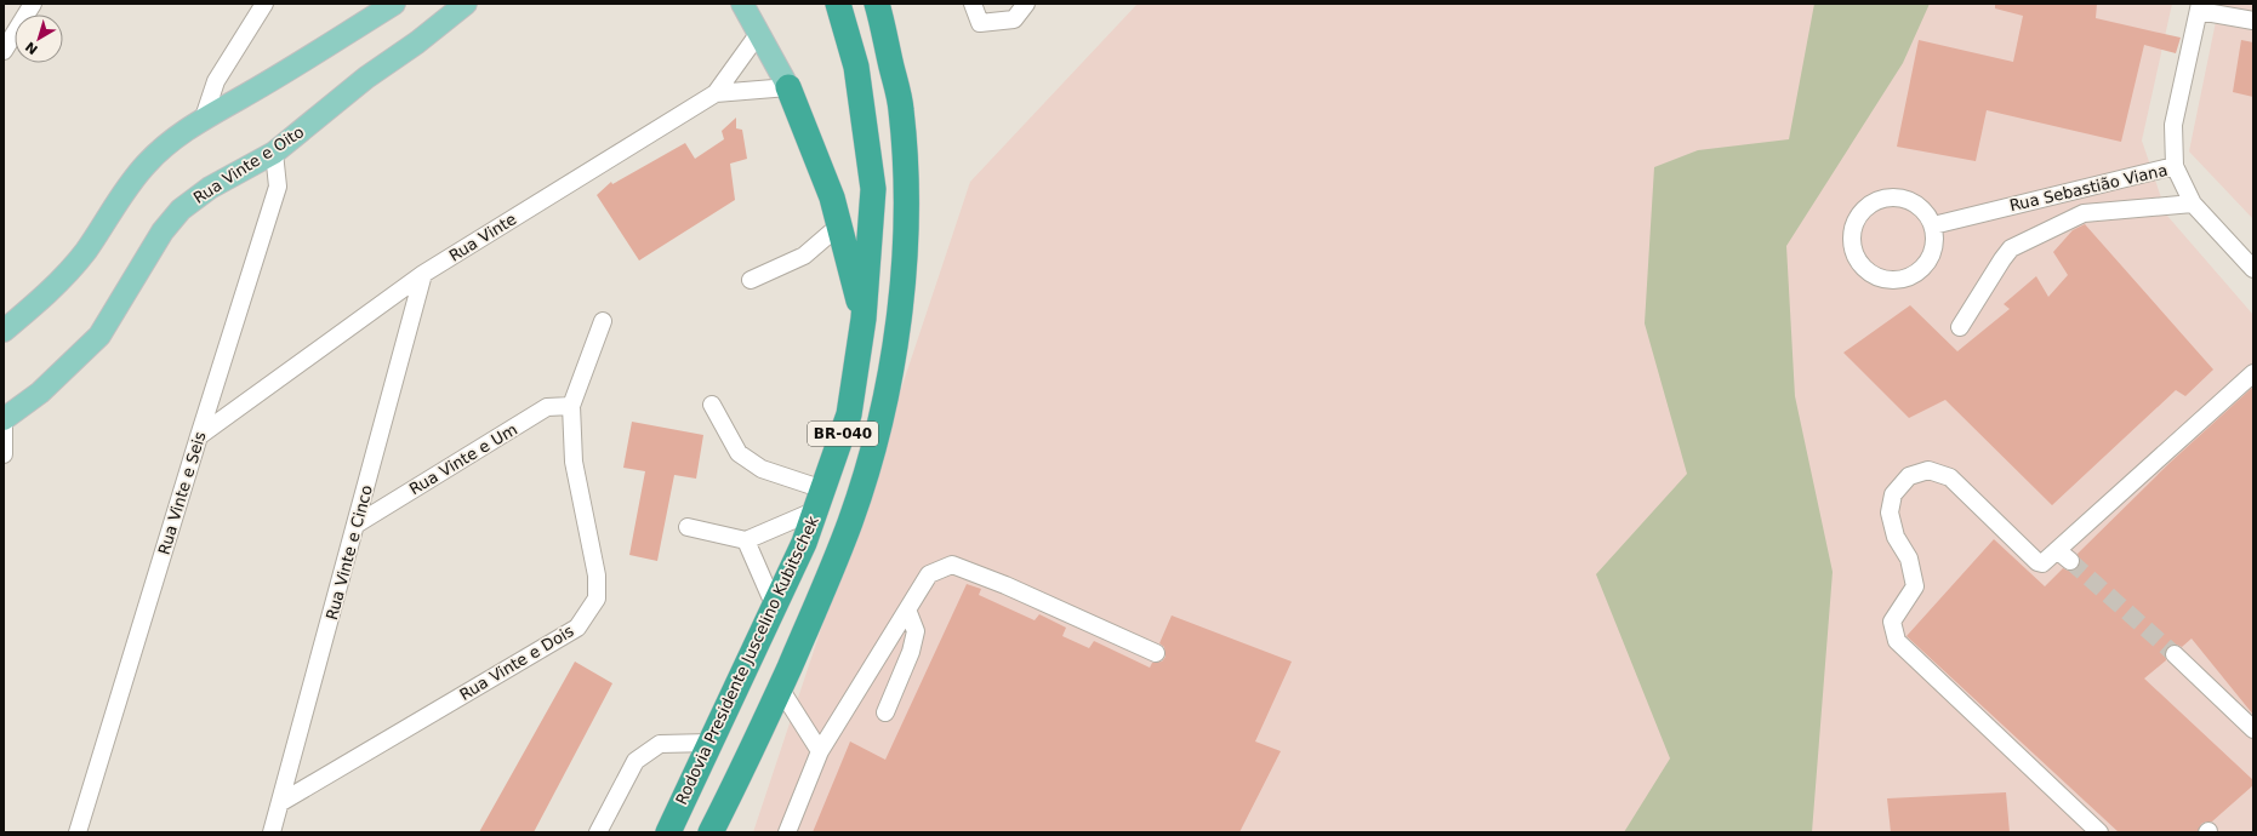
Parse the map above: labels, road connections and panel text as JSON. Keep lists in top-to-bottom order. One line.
{"streets":{"highway":["BR-040","Rodovia Presidente Juscelino Kubitschek"],"main road":["Rua Vinte e Oito"],"street":["Rua Sebastião Viana","Rua Vinte","Rua Vinte e Um","Rua Vinte e Seis","Rua Vinte e Cinco","Rua Vinte e Dois"]},"crossings":[["Rua Vinte e Oito","Rua Vinte e Seis"],["Rua Vinte","Rua Vinte e Seis"],["Rua Vinte","Rua Vinte e Cinco"],["Rua Vinte e Um","Rua Vinte e Cinco"],["Rua Vinte e Um","Rua Vinte e Dois"],["Rua Vinte e Cinco","Rua Vinte e Dois"]],"north":"bottom left"}
